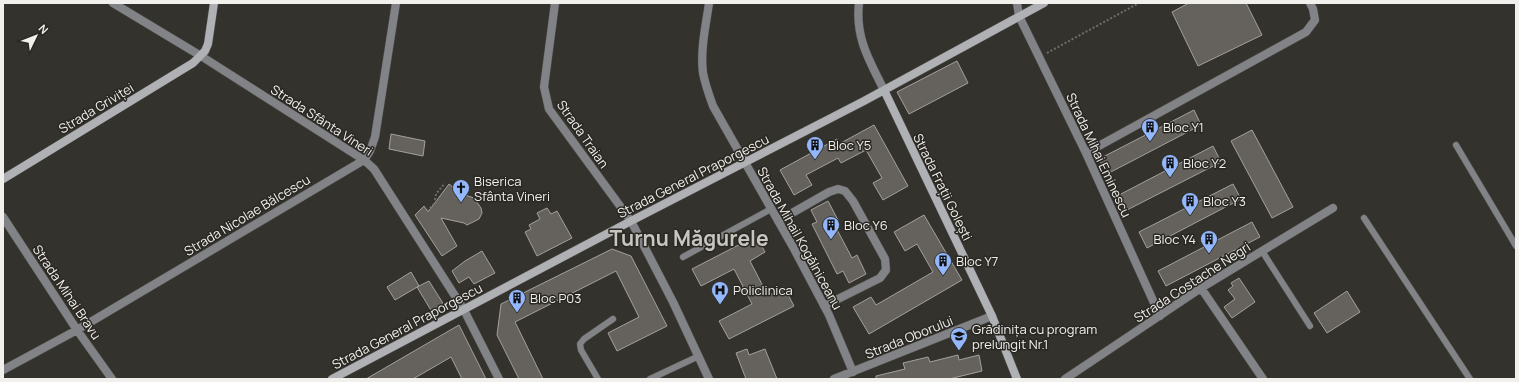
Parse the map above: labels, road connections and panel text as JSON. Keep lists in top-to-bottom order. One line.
{"streets":{"main road":["Strada Griviței","Strada General Praporgescu","Strada Frații Golești"],"street":["Strada Sfânta Vineri","Strada Traian","Strada Mihai Eminescu","Strada Nicolae Bălcescu","Strada Mihail Kogălniceanu","Strada Costache Negri","Strada Mihai Bravu","Strada Oborului"]},"crossings":[["Strada Griviței","Strada Sfânta Vineri"],["Strada Sfânta Vineri","Strada General Praporgescu"],["Strada Sfânta Vineri","Strada Nicolae Bălcescu"],["Strada Traian","Strada General Praporgescu"],["Strada Mihai Eminescu","Strada General Praporgescu"],["Strada Mihai Eminescu","Strada Costache Negri"],["Strada General Praporgescu","Strada Frații Golești"],["Strada General Praporgescu","Strada Mihail Kogălniceanu"],["Strada Frații Golești","Strada Oborului"],["Strada Nicolae Bălcescu","Strada Mihai Bravu"],["Strada Mihail Kogălniceanu","Strada Oborului"]],"districts":["Turnu Măgurele"],"places":{"building":["Bloc Y1","Bloc Y5","Bloc Y2","Bloc Y3","Bloc Y6","Bloc Y4","Bloc Y7","Bloc P03"],"church":["Biserica Sfânta Vineri"],"hospital":["Policlinica"],"school or university":["Grădinița cu program prelungit Nr.1"]},"north":"top right"}
